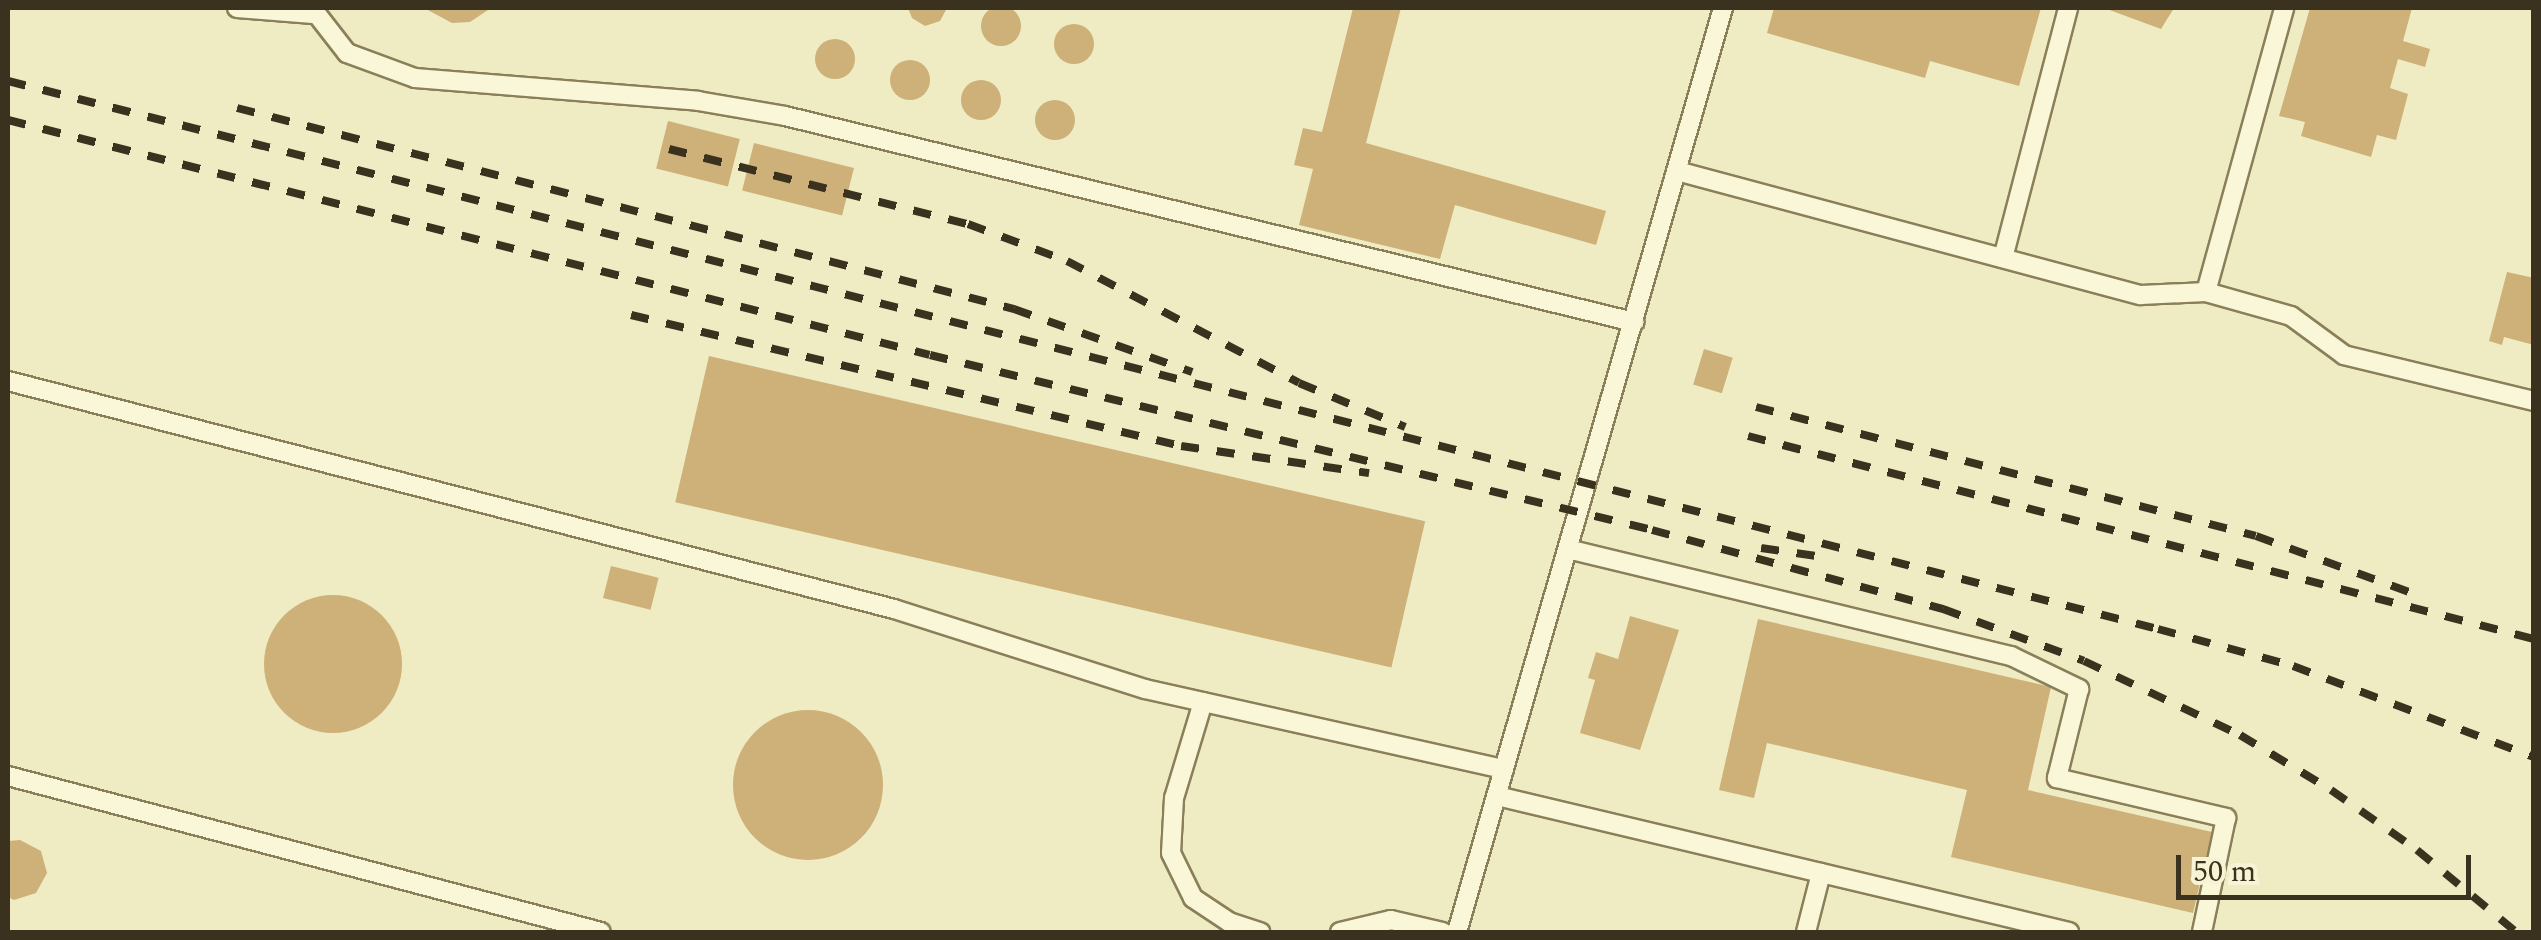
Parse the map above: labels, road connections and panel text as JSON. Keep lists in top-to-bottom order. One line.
{"scale_bar":"50 m"}
